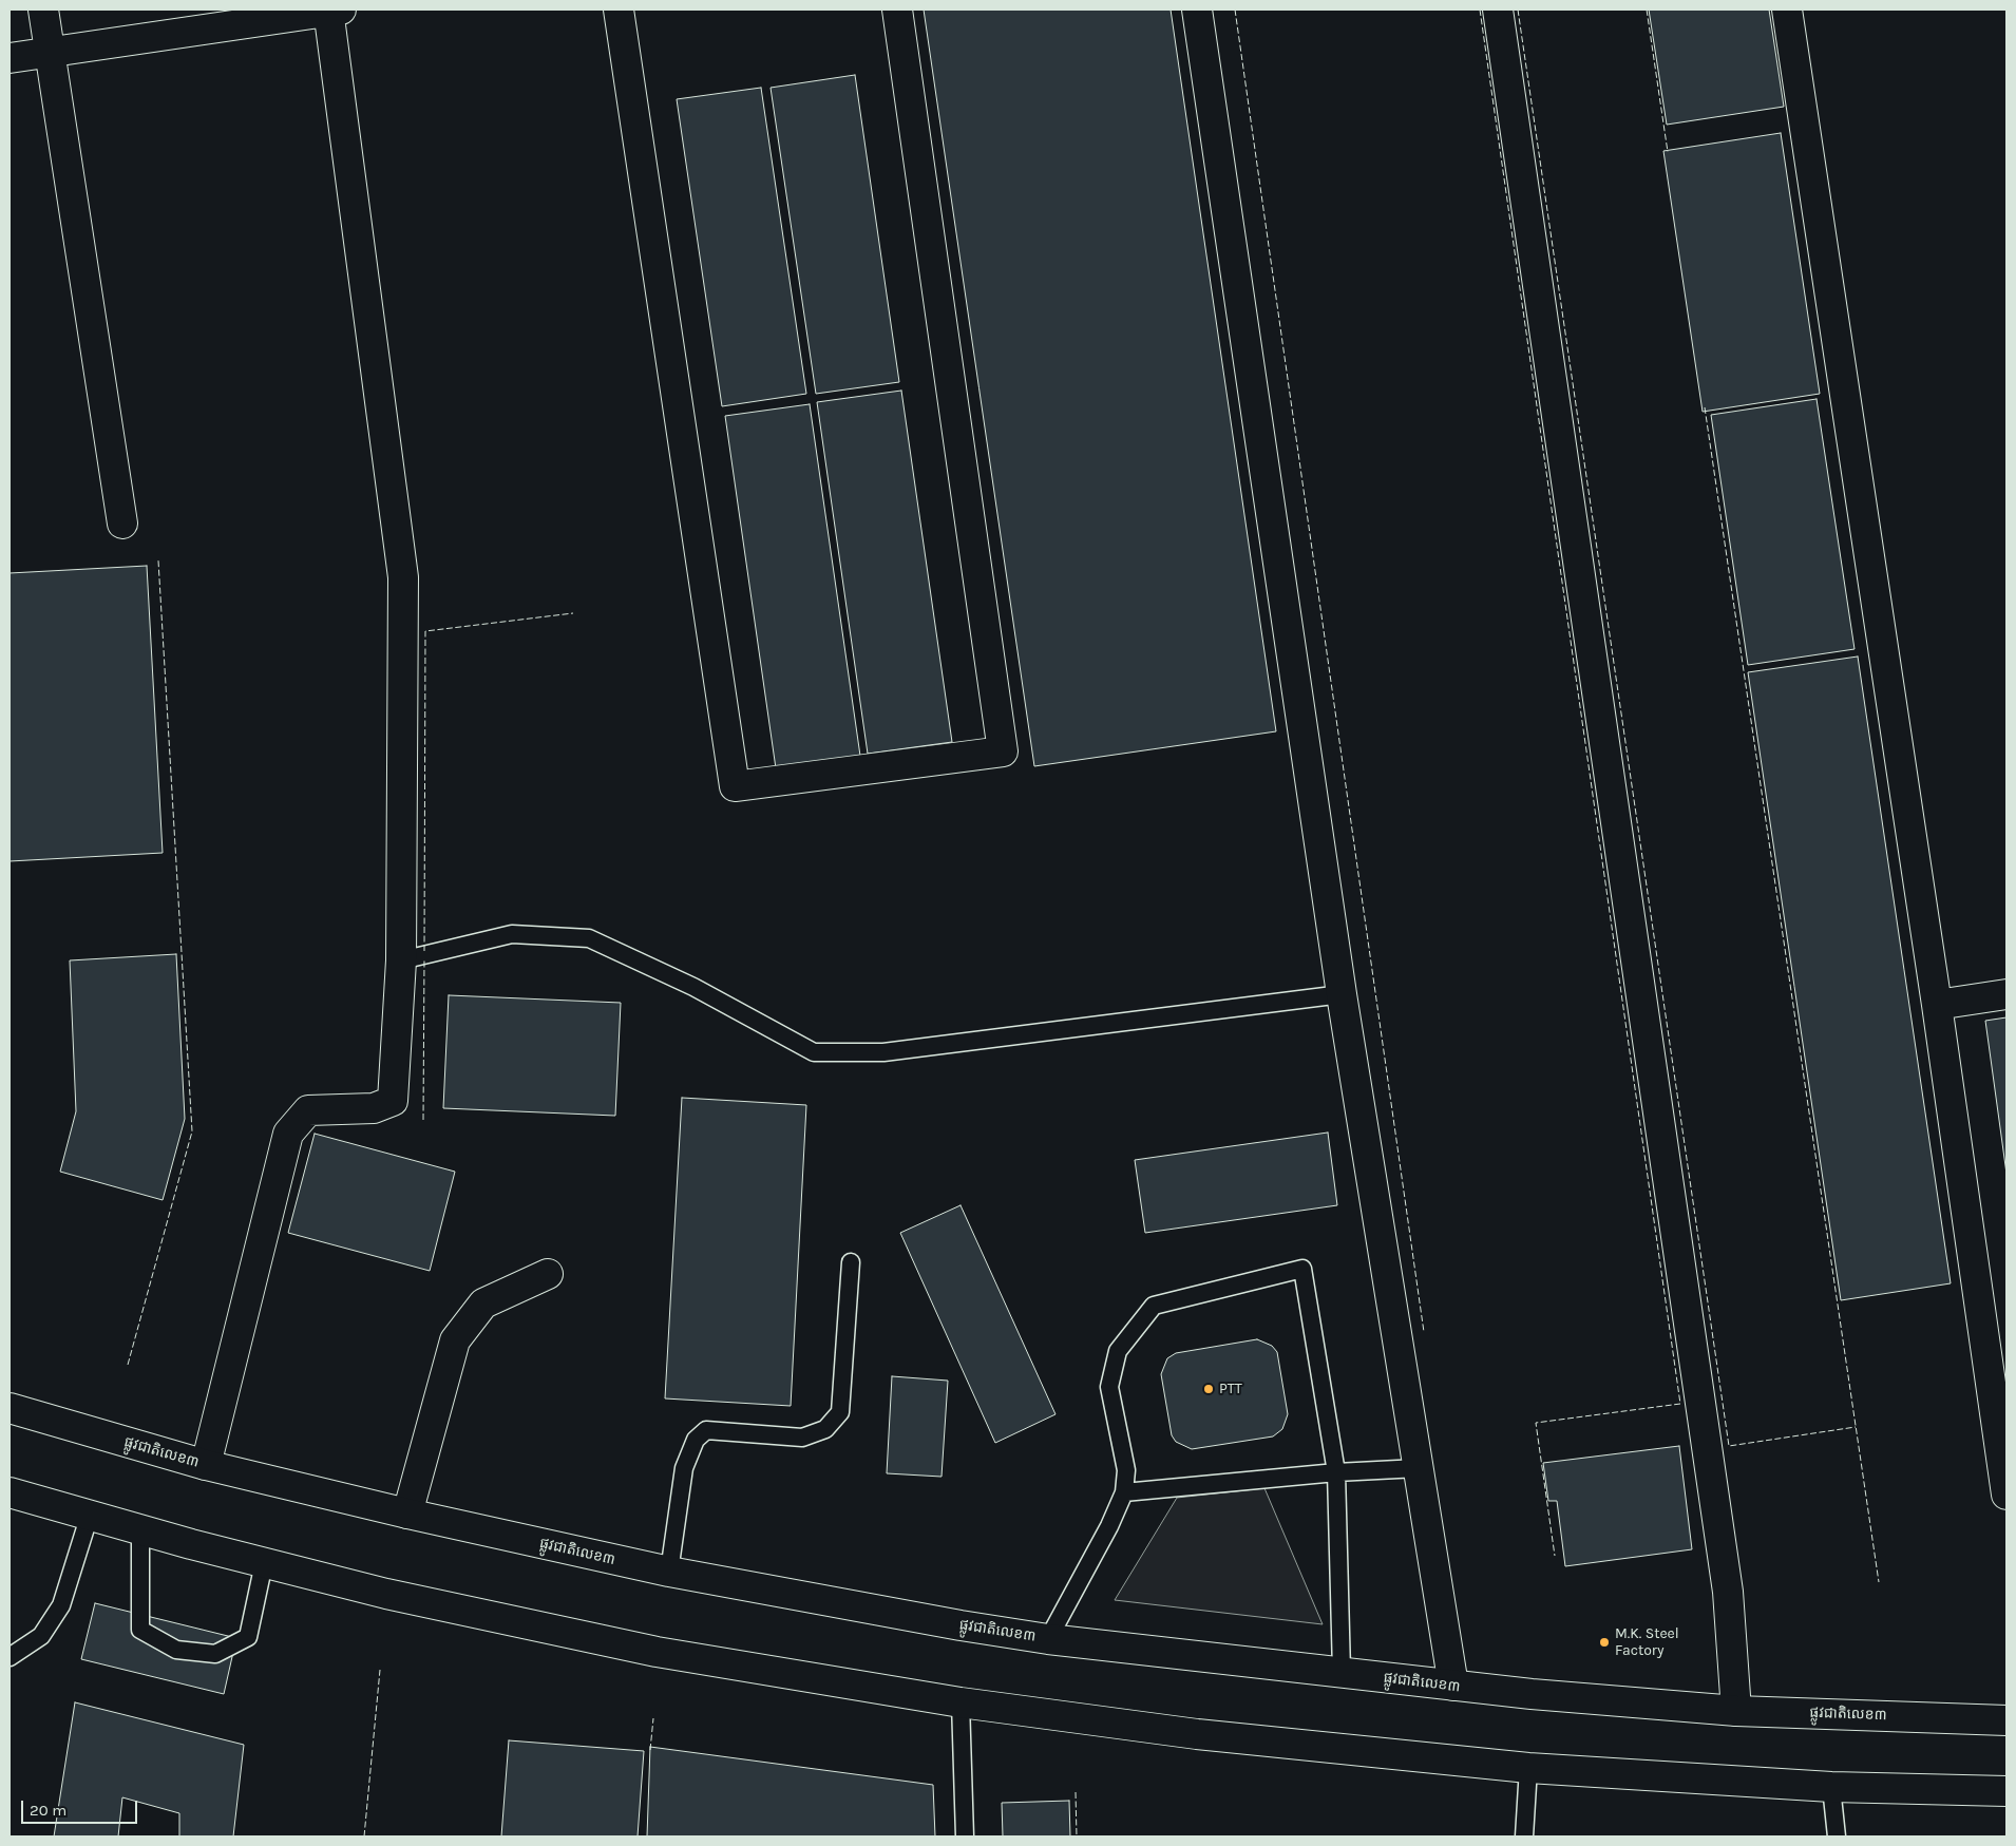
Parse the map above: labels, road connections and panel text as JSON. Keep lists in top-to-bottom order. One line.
{"streets":{"main road":["ផ្លូវជាតិលេខ៣"]},"places":["PTT","M.K. Steel Factory"],"scale_bar":"20 m"}
